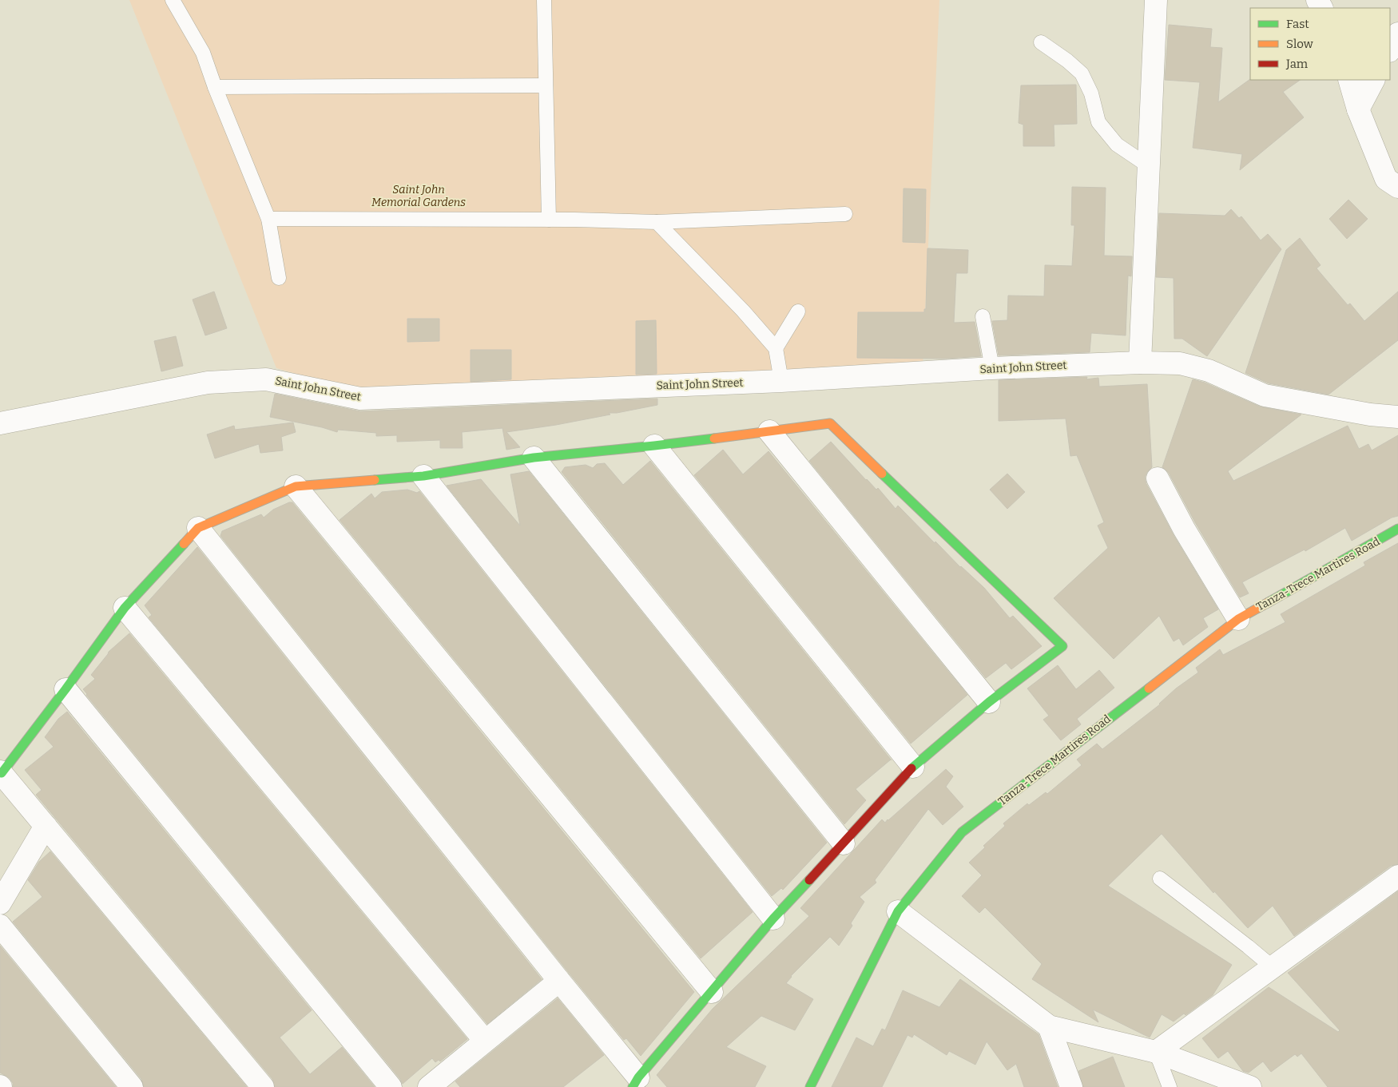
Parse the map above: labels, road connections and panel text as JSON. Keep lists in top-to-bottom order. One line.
{"streets":{"street":["Saint John Street","Tanza-Trece Martires Road"]},"parks":["Saint John Memorial Gardens"],"legend":["Fast","Slow","Jam"]}
